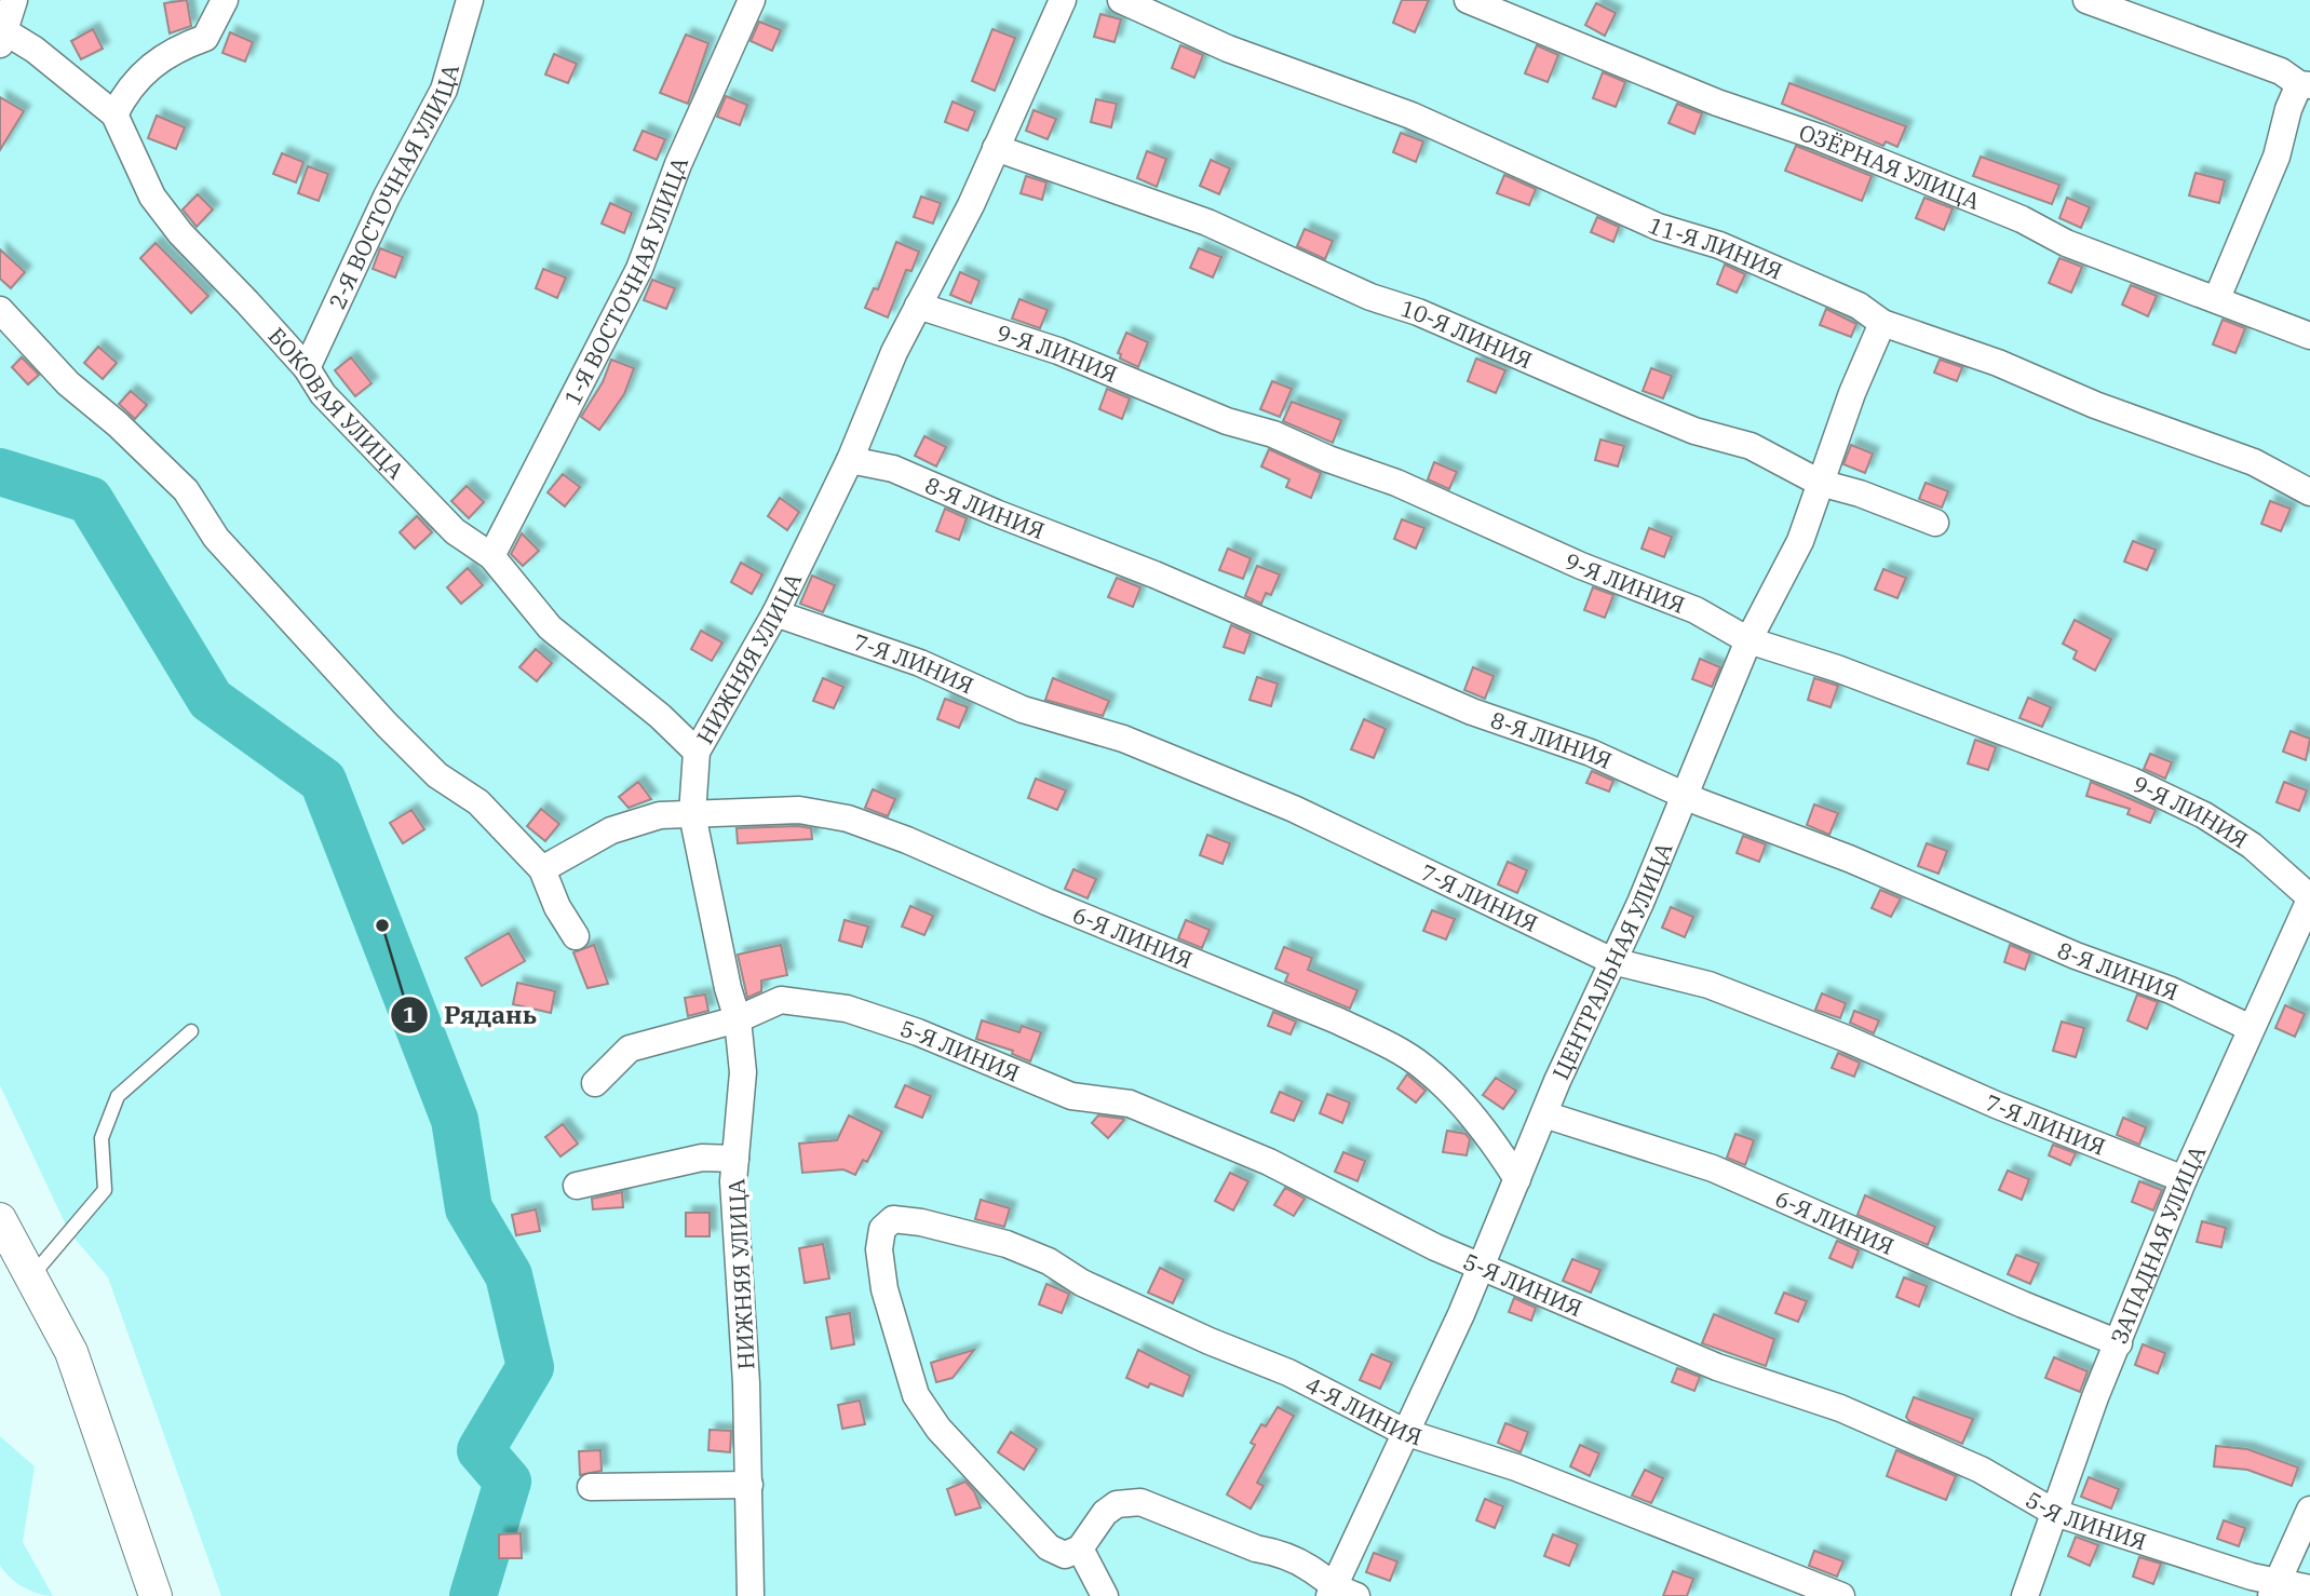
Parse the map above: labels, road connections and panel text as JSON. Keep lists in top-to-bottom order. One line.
{"streets":{"street":["ОЗЁРНАЯ УЛИЦА","2-Я ВОСТОЧНАЯ УЛИЦА","11-Я ЛИНИЯ","1-Я ВОСТОЧНАЯ УЛИЦА","10-Я ЛИНИЯ","9-Я ЛИНИЯ","БОКОВАЯ УЛИЦА","8-Я ЛИНИЯ","НИЖНЯЯ УЛИЦА","7-Я ЛИНИЯ","6-Я ЛИНИЯ","ЦЕНТРАЛЬНАЯ УЛИЦА","5-Я ЛИНИЯ","ЗАПАДНАЯ УЛИЦА","4-Я ЛИНИЯ"]},"crossings":[["2-Я ВОСТОЧНАЯ УЛИЦА","БОКОВАЯ УЛИЦА"],["11-Я ЛИНИЯ","ЦЕНТРАЛЬНАЯ УЛИЦА"],["1-Я ВОСТОЧНАЯ УЛИЦА","БОКОВАЯ УЛИЦА"],["10-Я ЛИНИЯ","НИЖНЯЯ УЛИЦА"],["10-Я ЛИНИЯ","ЦЕНТРАЛЬНАЯ УЛИЦА"],["9-Я ЛИНИЯ","НИЖНЯЯ УЛИЦА"],["9-Я ЛИНИЯ","ЦЕНТРАЛЬНАЯ УЛИЦА"],["9-Я ЛИНИЯ","ЗАПАДНАЯ УЛИЦА"],["БОКОВАЯ УЛИЦА","НИЖНЯЯ УЛИЦА"],["8-Я ЛИНИЯ","НИЖНЯЯ УЛИЦА"],["8-Я ЛИНИЯ","ЦЕНТРАЛЬНАЯ УЛИЦА"],["8-Я ЛИНИЯ","ЗАПАДНАЯ УЛИЦА"],["НИЖНЯЯ УЛИЦА","7-Я ЛИНИЯ"],["НИЖНЯЯ УЛИЦА","6-Я ЛИНИЯ"],["НИЖНЯЯ УЛИЦА","5-Я ЛИНИЯ"],["7-Я ЛИНИЯ","ЦЕНТРАЛЬНАЯ УЛИЦА"],["7-Я ЛИНИЯ","ЗАПАДНАЯ УЛИЦА"],["6-Я ЛИНИЯ","ЦЕНТРАЛЬНАЯ УЛИЦА"],["6-Я ЛИНИЯ","ЗАПАДНАЯ УЛИЦА"],["ЦЕНТРАЛЬНАЯ УЛИЦА","5-Я ЛИНИЯ"],["ЦЕНТРАЛЬНАЯ УЛИЦА","4-Я ЛИНИЯ"],["5-Я ЛИНИЯ","ЗАПАДНАЯ УЛИЦА"]],"places":["Рядань"]}
